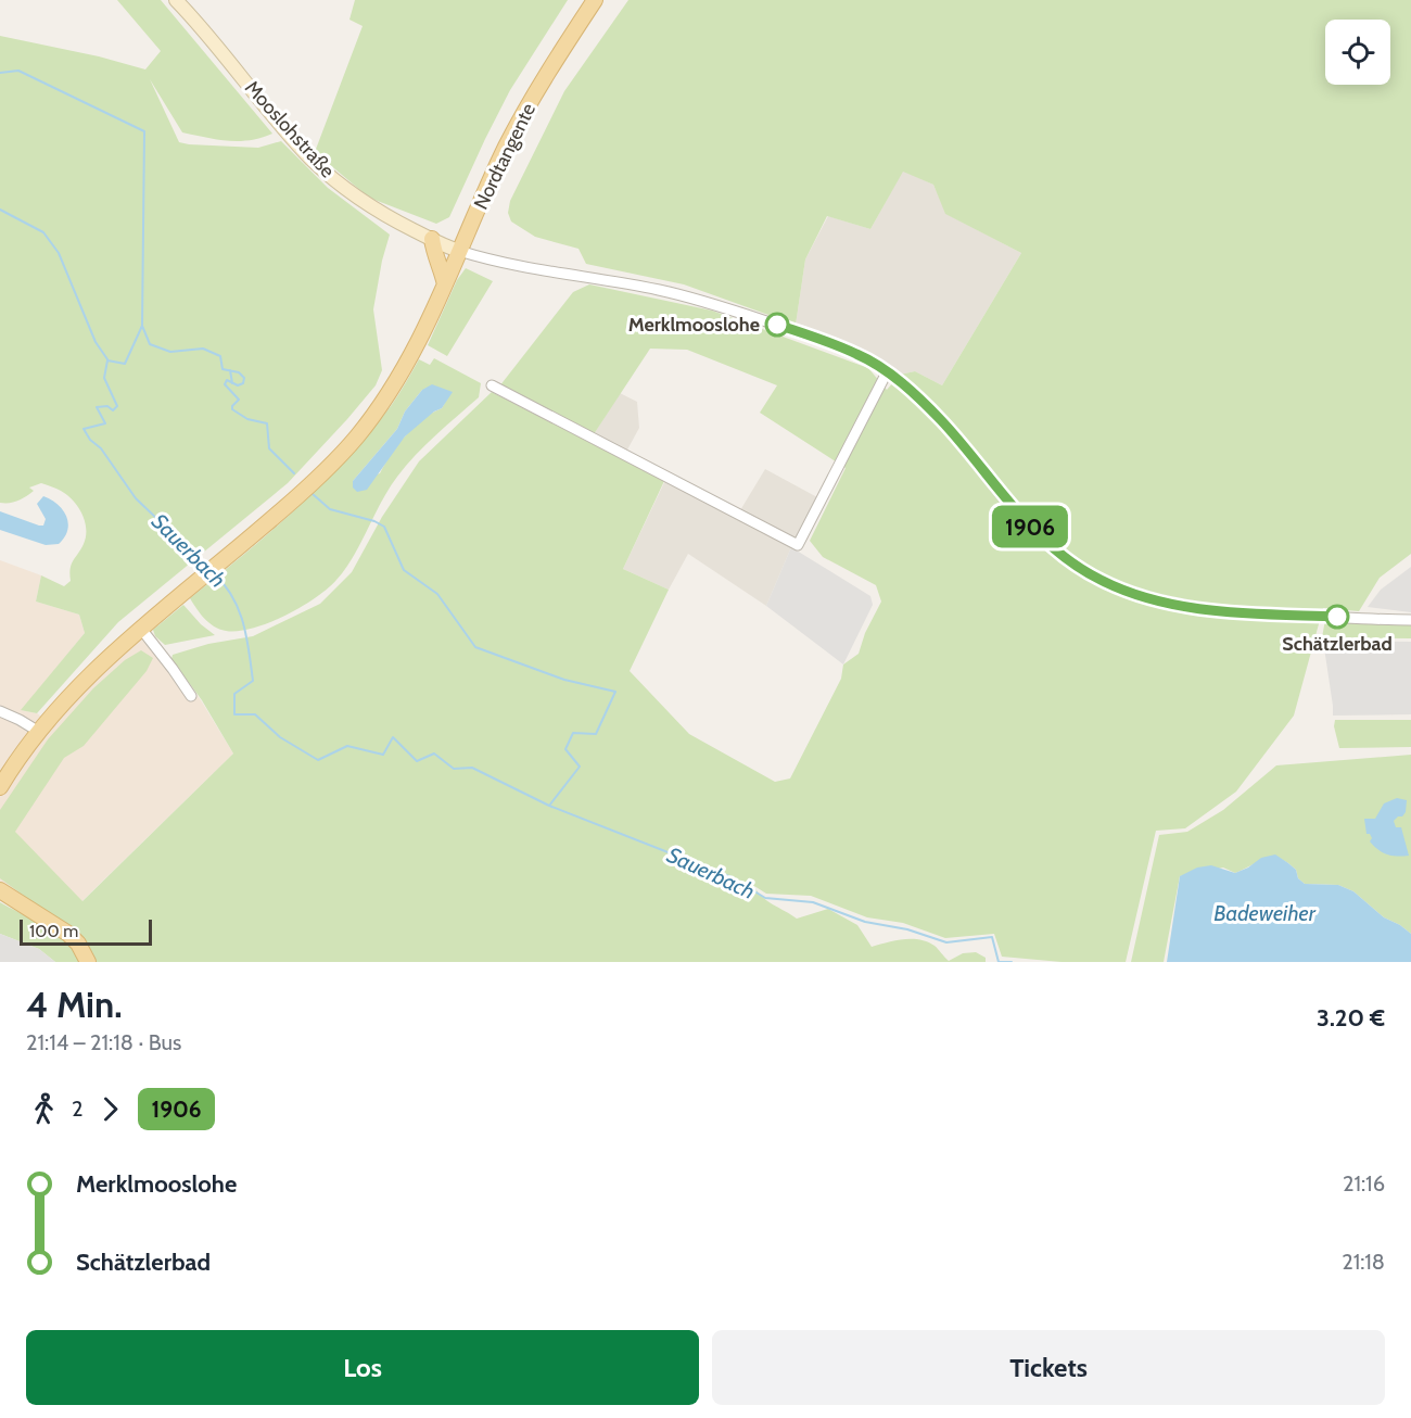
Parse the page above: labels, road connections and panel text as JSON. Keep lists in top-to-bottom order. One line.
{"streets":{"main road":["Nordtangente"],"street":["Mooslohstraße"]},"crossings":[["Mooslohstraße","Nordtangente"]],"water":["Sauerbach","Badeweiher"],"places":["Merklmooslohe","Schätzlerbad"],"lines":["bus line 1906"],"scale_bar":"100 m","page":{"on_map":"1906","scale":"100 m","heading":["4 Min.","21:14 – 21:18 · Bus","3.20 €"],"legs":["2","1906"],"list":[{"name":"Merklmooslohe","value":"21:16"},{"name":"Schätzlerbad","value":"21:18"}],"buttons":["Los","Tickets"]}}
